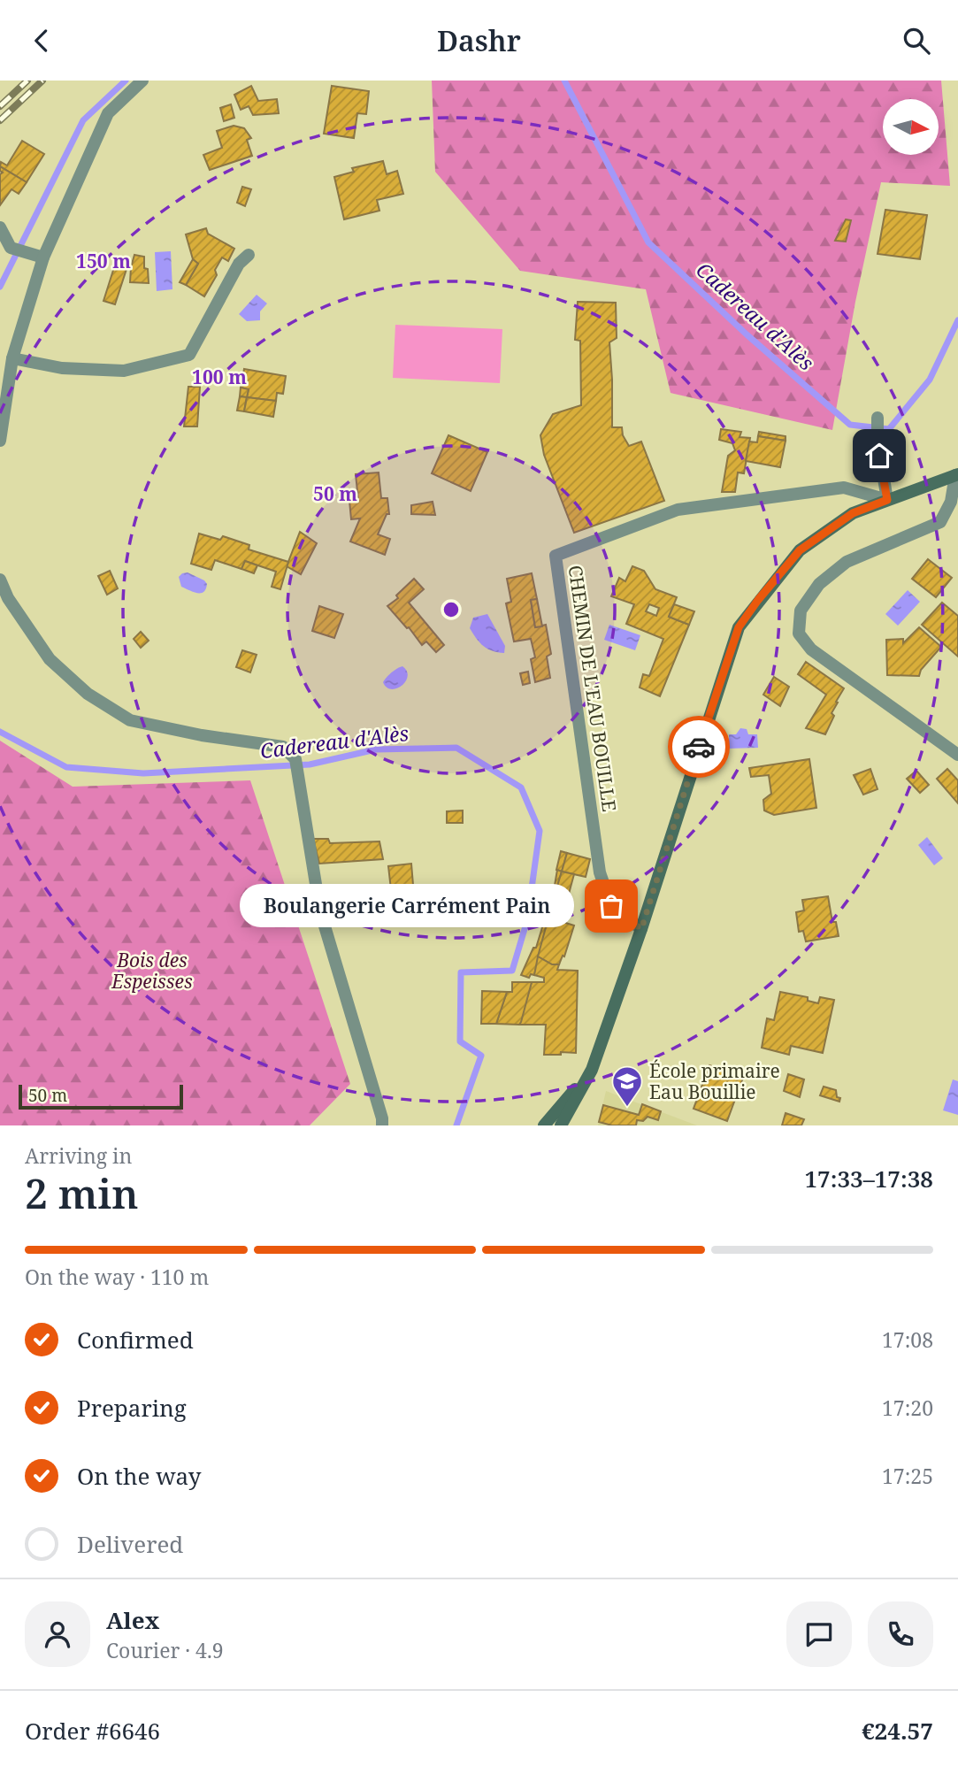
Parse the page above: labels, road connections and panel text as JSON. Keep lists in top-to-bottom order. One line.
{"streets":{"street":["CHEMIN DE L'EAU BOUILLE"]},"water":["Cadereau d'Alès"],"parks":["Bois des Espeisses"],"places":{"other":["Boulangerie Carrément Pain"],"school or university":["École primaire Eau Bouillie"]},"scale_bar":"50 m","north":"right","page":{"header":"Dashr","bubble":"Boulangerie Carrément Pain","scale":"50 m","heading":["2 min","Arriving in","17:33–17:38"],"panel":["Alex","Courier · 4.9","Order #6646","€24.57"],"bar":"On the way · 110 m","list":[["Confirmed","17:08"],["Preparing","17:20"],["On the way","17:25"],"Delivered"]},"rings":["150 m","100 m","50 m"]}
